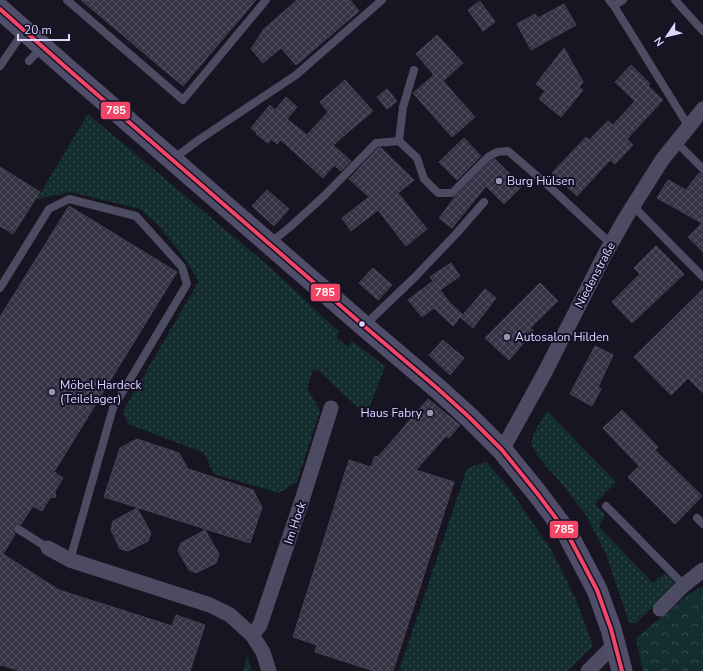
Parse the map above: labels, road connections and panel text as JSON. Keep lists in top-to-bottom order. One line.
{"streets":{"street":["Niedenstraße","Im Hock"]},"places":["Burg Hülsen","Autosalon Hilden","Möbel Hardeck (Teilelager)","Haus Fabry"],"lines":["transit line 785"],"scale_bar":"20 m","north":"bottom left"}
